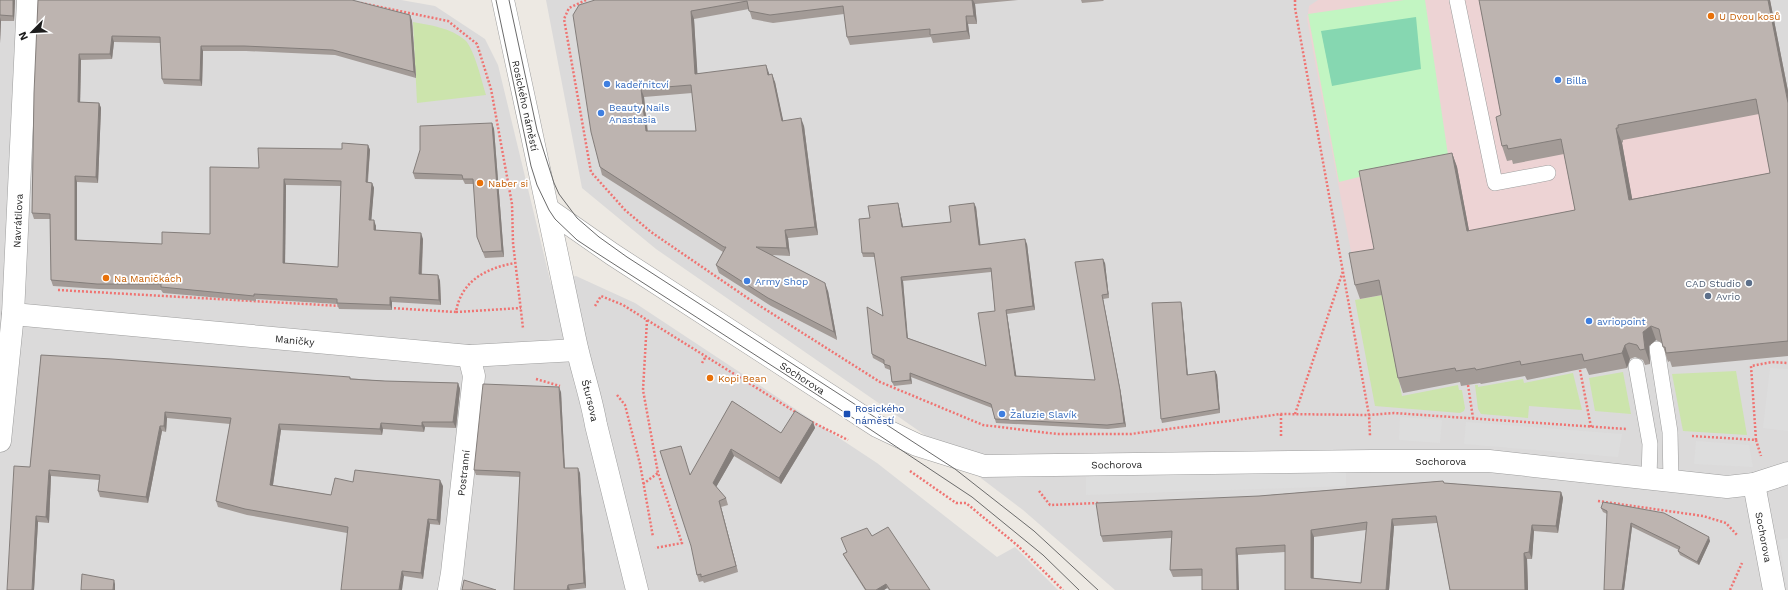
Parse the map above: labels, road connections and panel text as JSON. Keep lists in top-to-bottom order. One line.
{"streets":{"street":["Rosického náměstí","Navrátilova","Maničky","Sochorova","Štursova","Postranní"]},"crossings":[["Rosického náměstí","Sochorova"],["Rosického náměstí","Štursova"],["Navrátilova","Maničky"],["Maničky","Štursova"],["Maničky","Postranní"],["Sochorova","Štursova"]],"places":{"other":["U Dvou kosů","Billa","kadeřnitcví","Beauty Nails Anastasia","Naber si","Na Maničkách","Army Shop","CAD Studio","Avrio","avriopoint","Kopi Bean","Žaluzie Slavík"],"transit":["Rosického náměstí"]},"north":"bottom left"}
